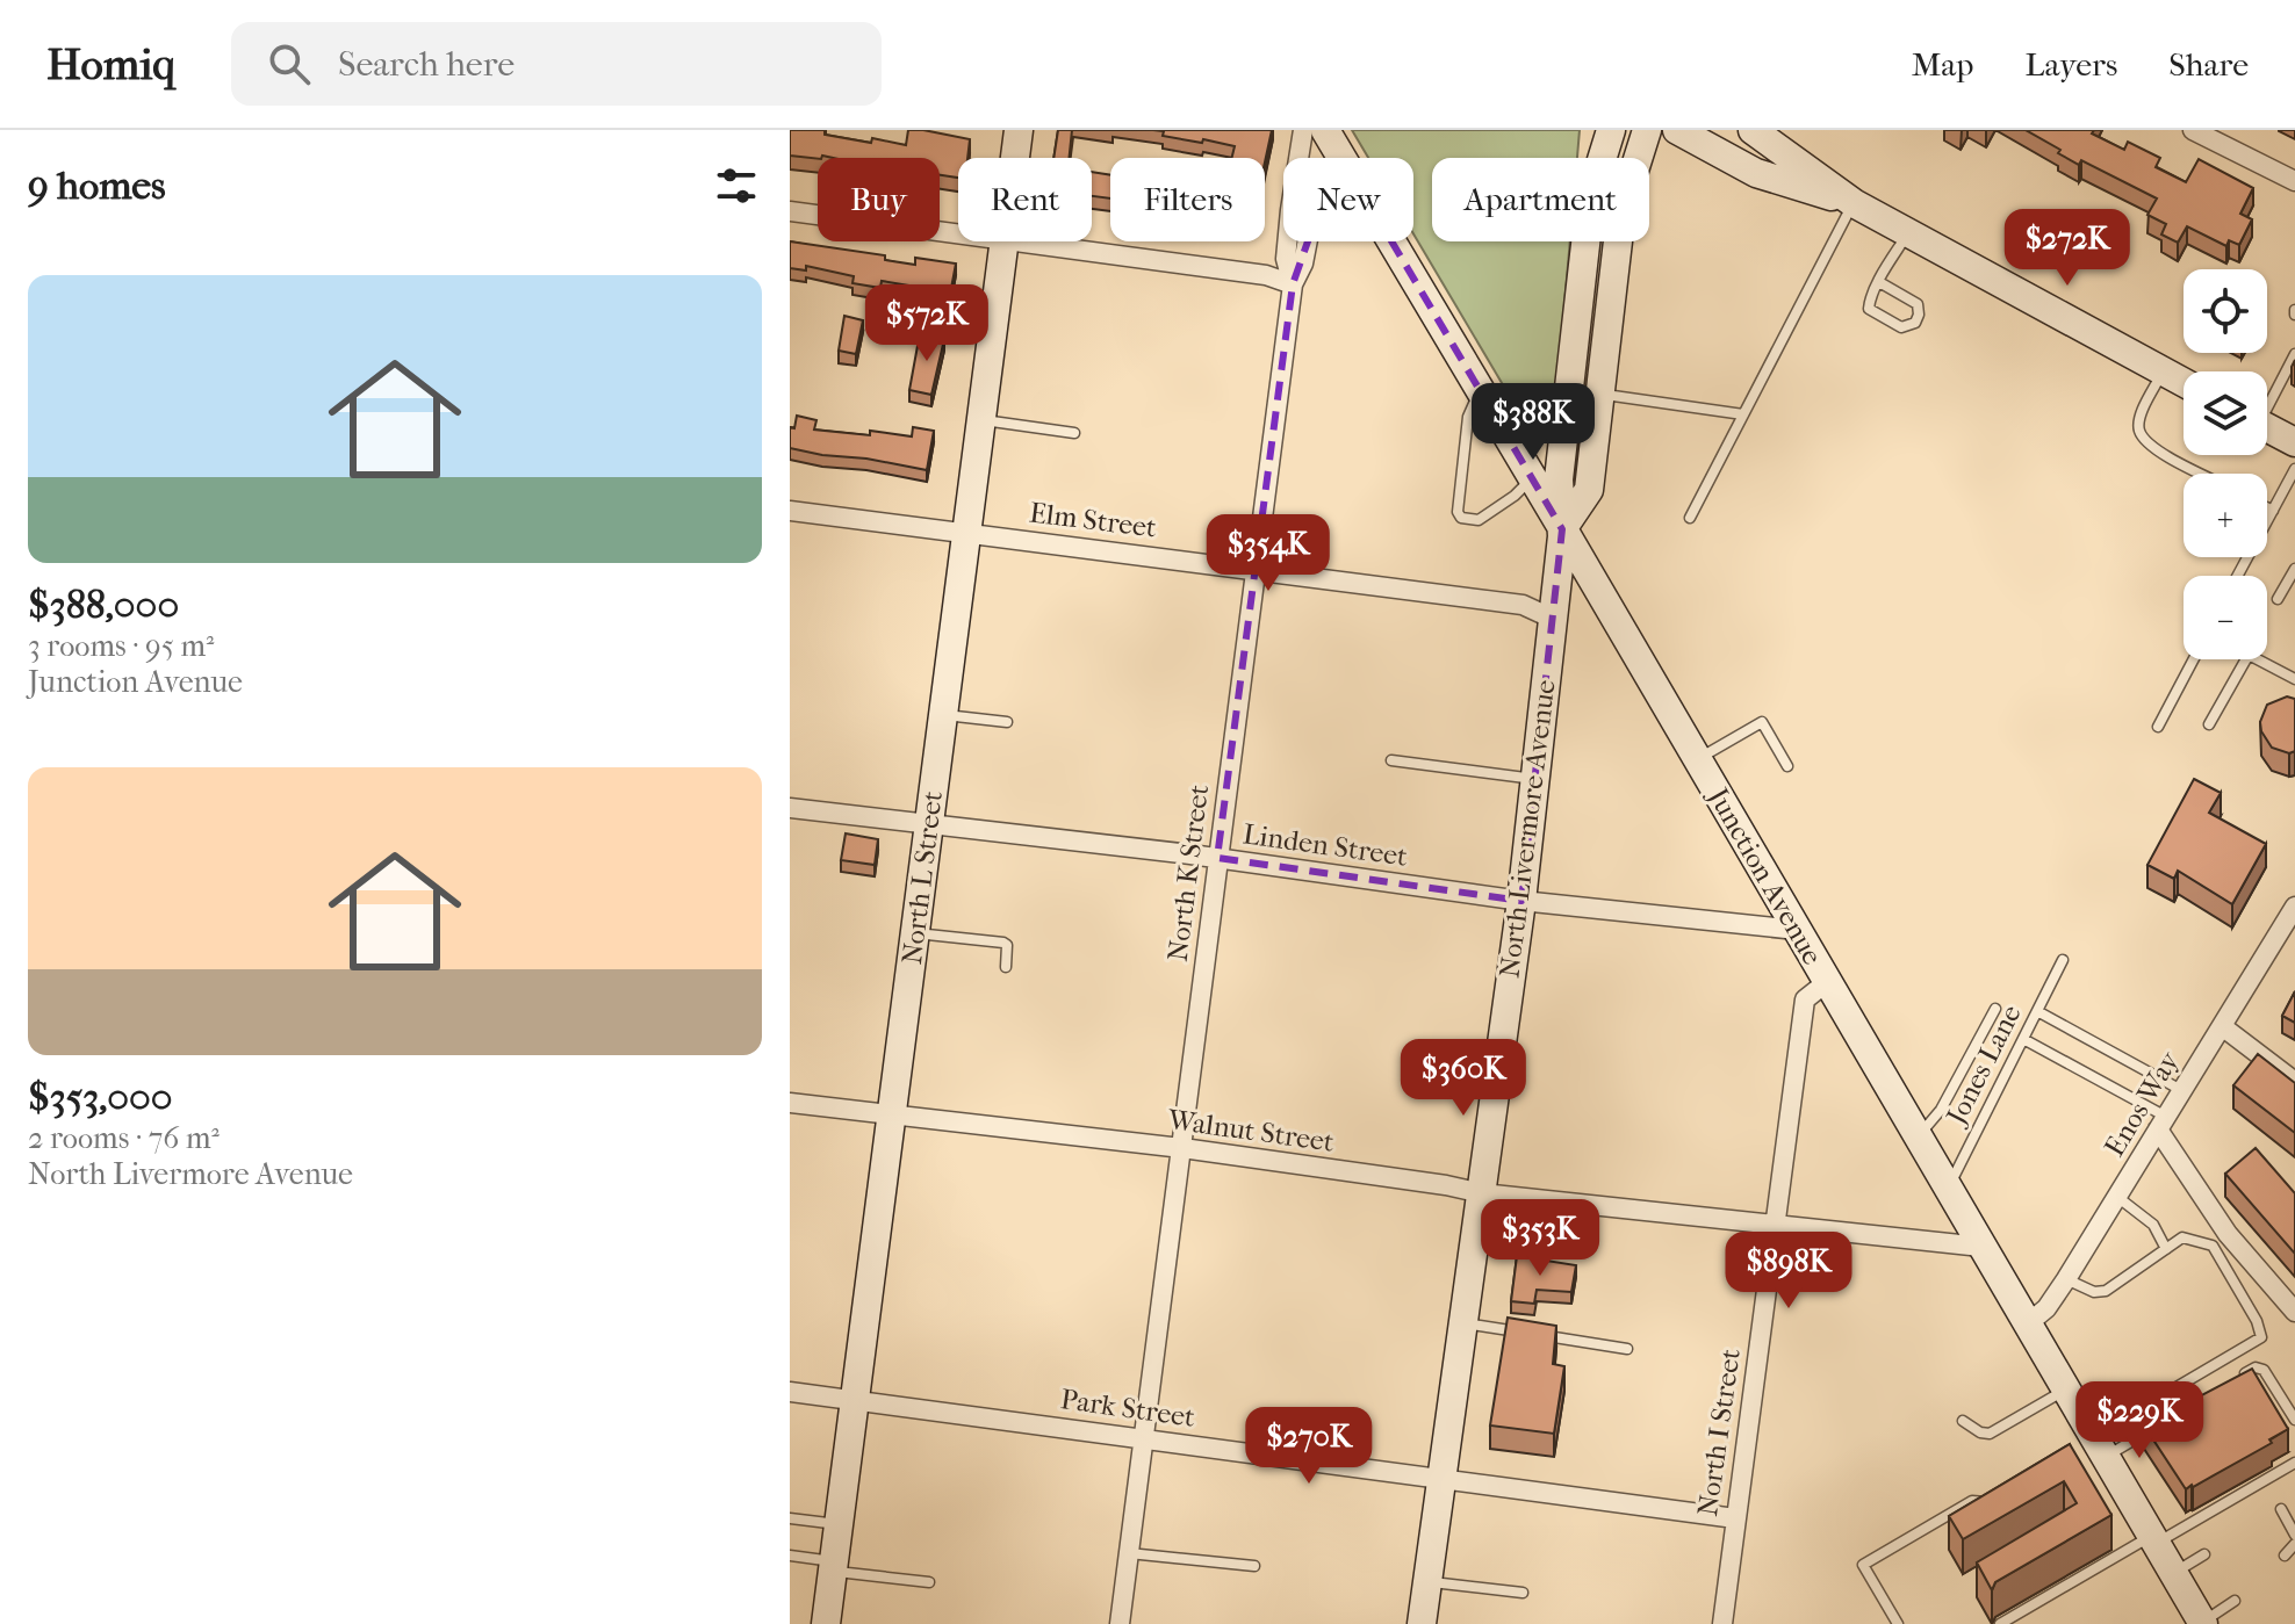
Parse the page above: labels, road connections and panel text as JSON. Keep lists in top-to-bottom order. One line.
{"streets":{"street":["Elm Street","North Livermore Avenue","Linden Street","North K Street","Junction Avenue","North L Street","Enos Way","Walnut Street","Park Street","North I Street"],"lane":["Jones Lane"]},"crossings":[["Elm Street","North Livermore Avenue"],["Elm Street","North K Street"],["Elm Street","North L Street"],["North Livermore Avenue","Linden Street"],["North Livermore Avenue","Junction Avenue"],["North Livermore Avenue","Walnut Street"],["North Livermore Avenue","Park Street"],["Linden Street","North K Street"],["Linden Street","Junction Avenue"],["Linden Street","North L Street"],["North K Street","Walnut Street"],["North K Street","Park Street"],["Junction Avenue","Jones Lane"],["Junction Avenue","Enos Way"],["Junction Avenue","Walnut Street"],["Junction Avenue","North I Street"],["North L Street","Walnut Street"],["North L Street","Park Street"],["Walnut Street","North I Street"],["Park Street","North I Street"]],"page":{"header":"Homiq","search":"Search here","nav":["Map","Layers","Share"],"heading":"9 homes","chip":["Buy","Rent","Filters","New","Apartment"],"price":["$272K","$572K","$388K","$354K","$360K","$353K","$898K","$229K","$270K"],"list":[{"name":"$388,000","note":"3 rooms · 95 m² · Junction Avenue"},{"name":"$353,000","note":"2 rooms · 76 m² · North Livermore Avenue"}],"map_buttons":["+","−"]}}
